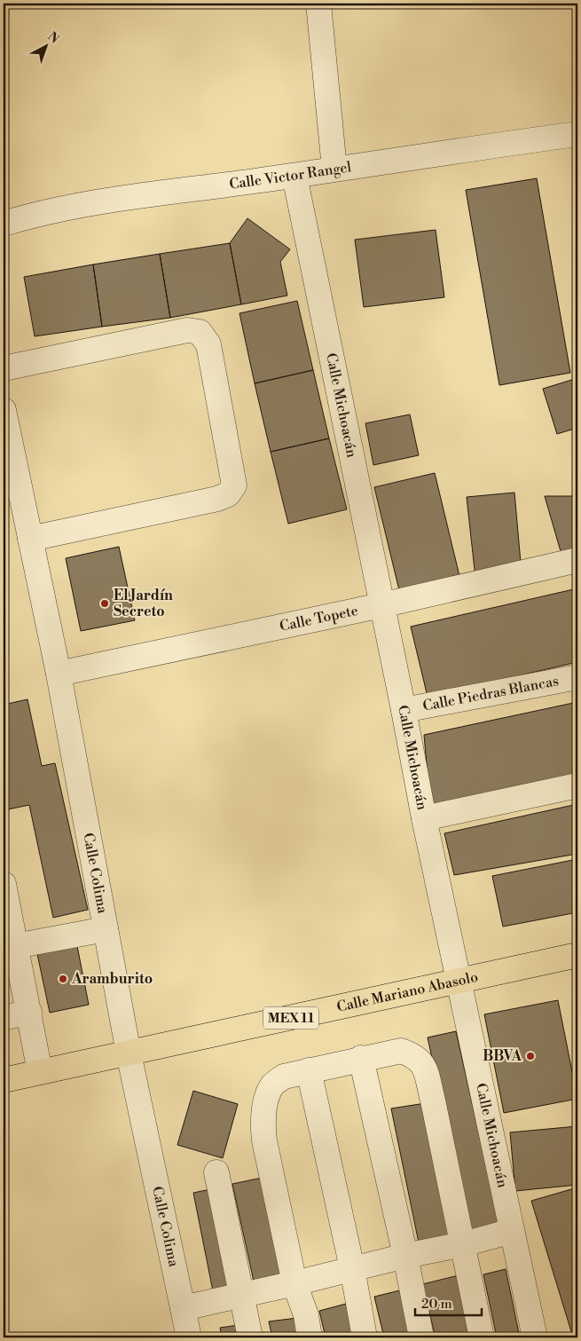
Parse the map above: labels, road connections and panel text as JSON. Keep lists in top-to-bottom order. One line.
{"streets":{"main road":["Calle Mariano Abasolo","MEX 11"],"street":["Calle Victor Rangel","Calle Michoacán","Calle Topete","Calle Piedras Blancas","Calle Colima"]},"crossings":[["Calle Victor Rangel","Calle Michoacán"],["Calle Michoacán","Calle Topete"],["Calle Michoacán","Calle Piedras Blancas"],["Calle Michoacán","Calle Mariano Abasolo"],["Calle Topete","Calle Colima"],["Calle Colima","Calle Mariano Abasolo"]],"places":["El Jardín Secreto","Aramburito","BBVA"],"scale_bar":"20 m","north":"top right"}
